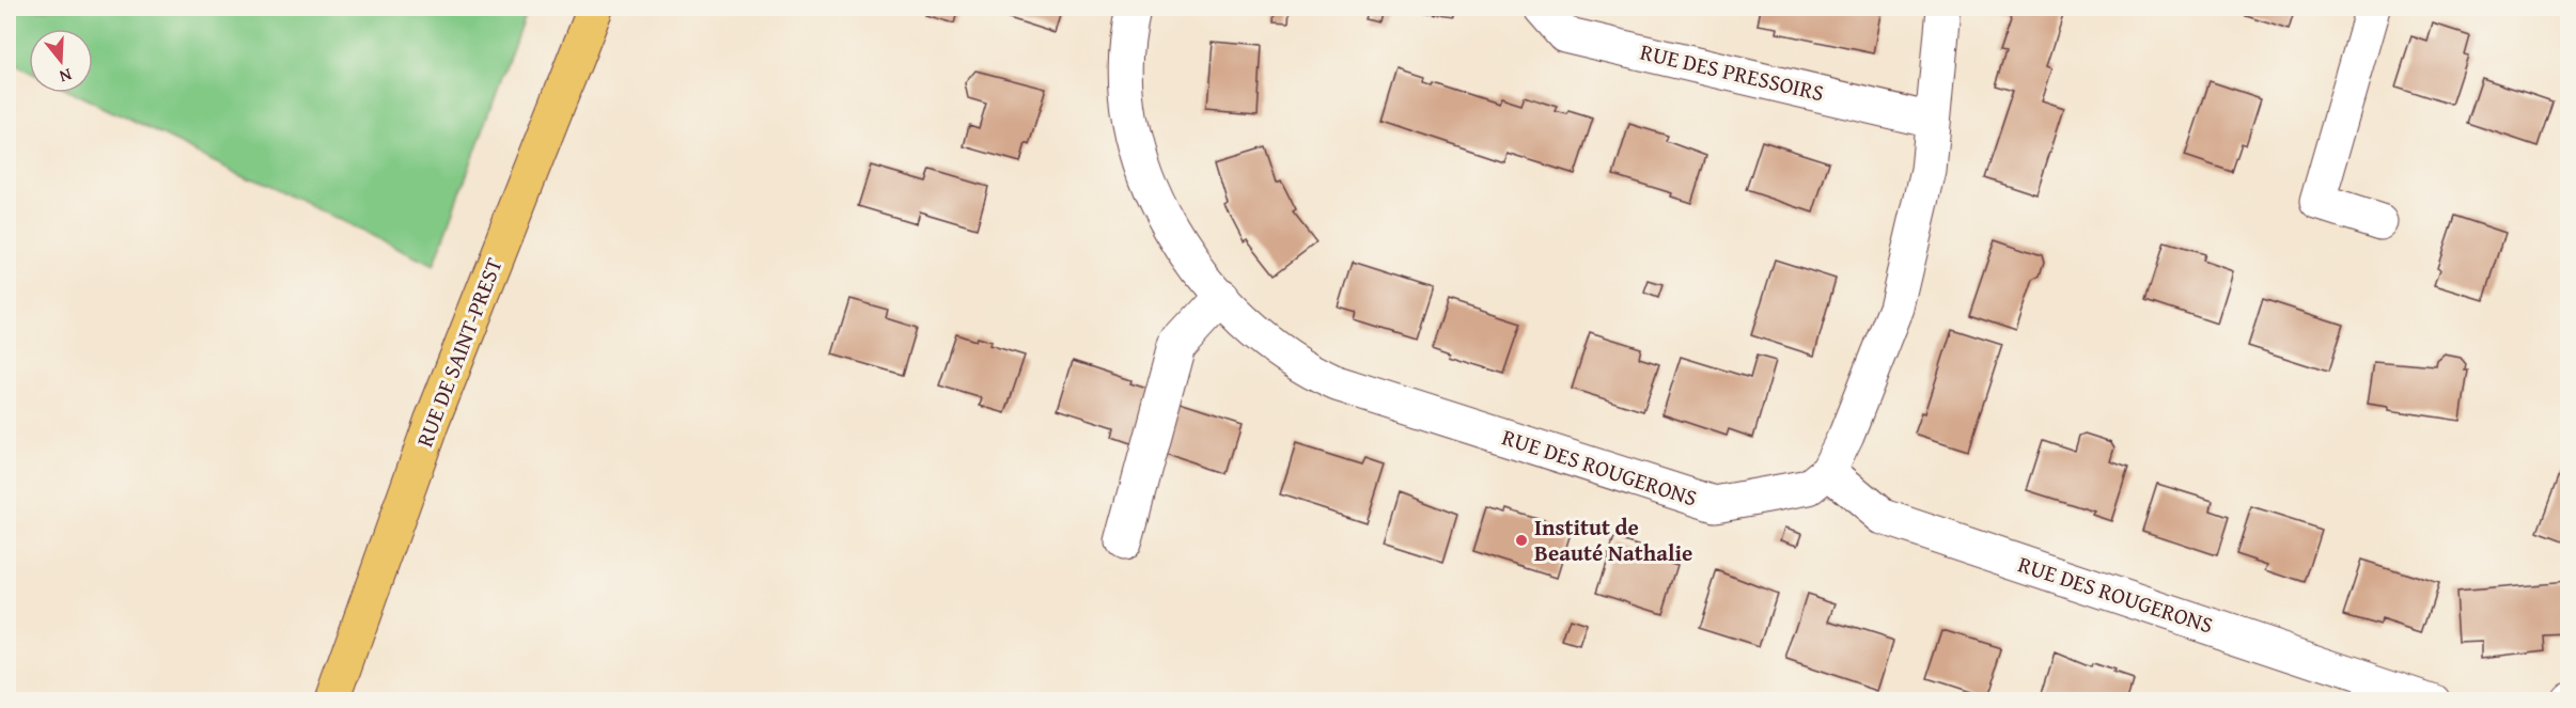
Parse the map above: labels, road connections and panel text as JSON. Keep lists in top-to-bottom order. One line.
{"streets":{"main road":["RUE DE SAINT-PREST"],"street":["RUE DES PRESSOIRS","RUE DES ROUGERONS"]},"places":["Institut de Beauté Nathalie"],"north":"bottom"}
